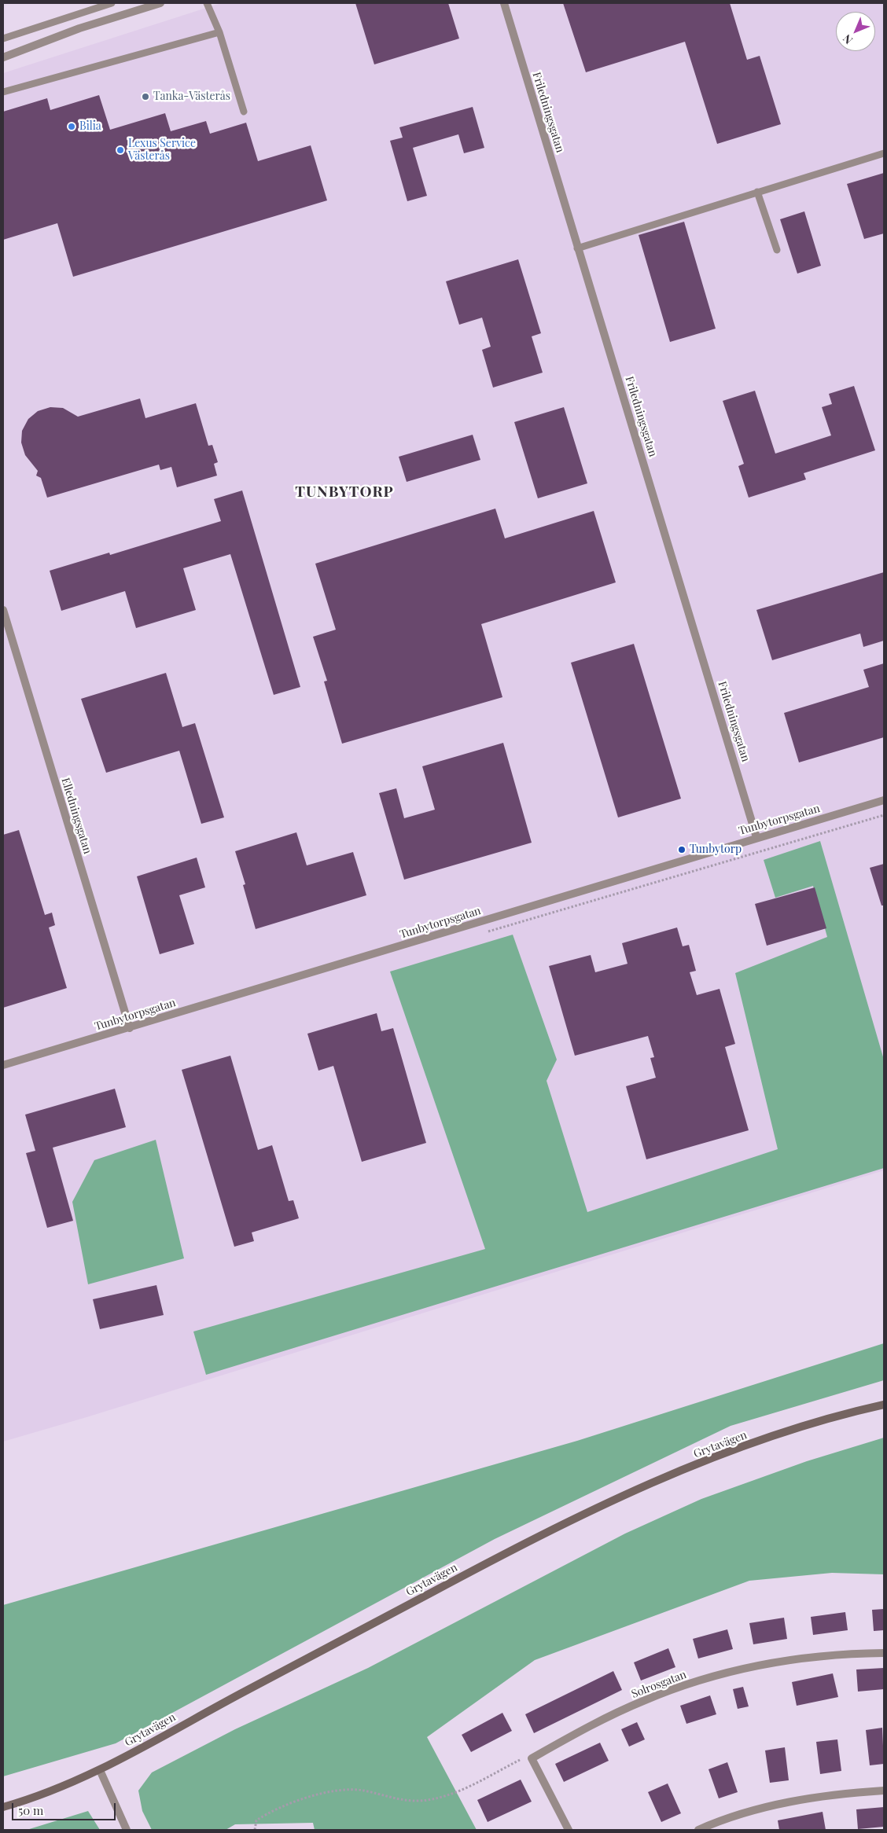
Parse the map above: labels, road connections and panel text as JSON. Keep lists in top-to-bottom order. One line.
{"streets":{"street":["Friledningsgatan","Elledningsgatan","Tunbytorpsgatan","Grytavägen","Solrosgatan"]},"crossings":[["Friledningsgatan","Tunbytorpsgatan"],["Elledningsgatan","Tunbytorpsgatan"]],"districts":["TUNBYTORP"],"places":["Tanka-Västerås","Bilia","Lexus Service Västerås","Tunbytorp"],"scale_bar":"50 m","north":"bottom left"}
